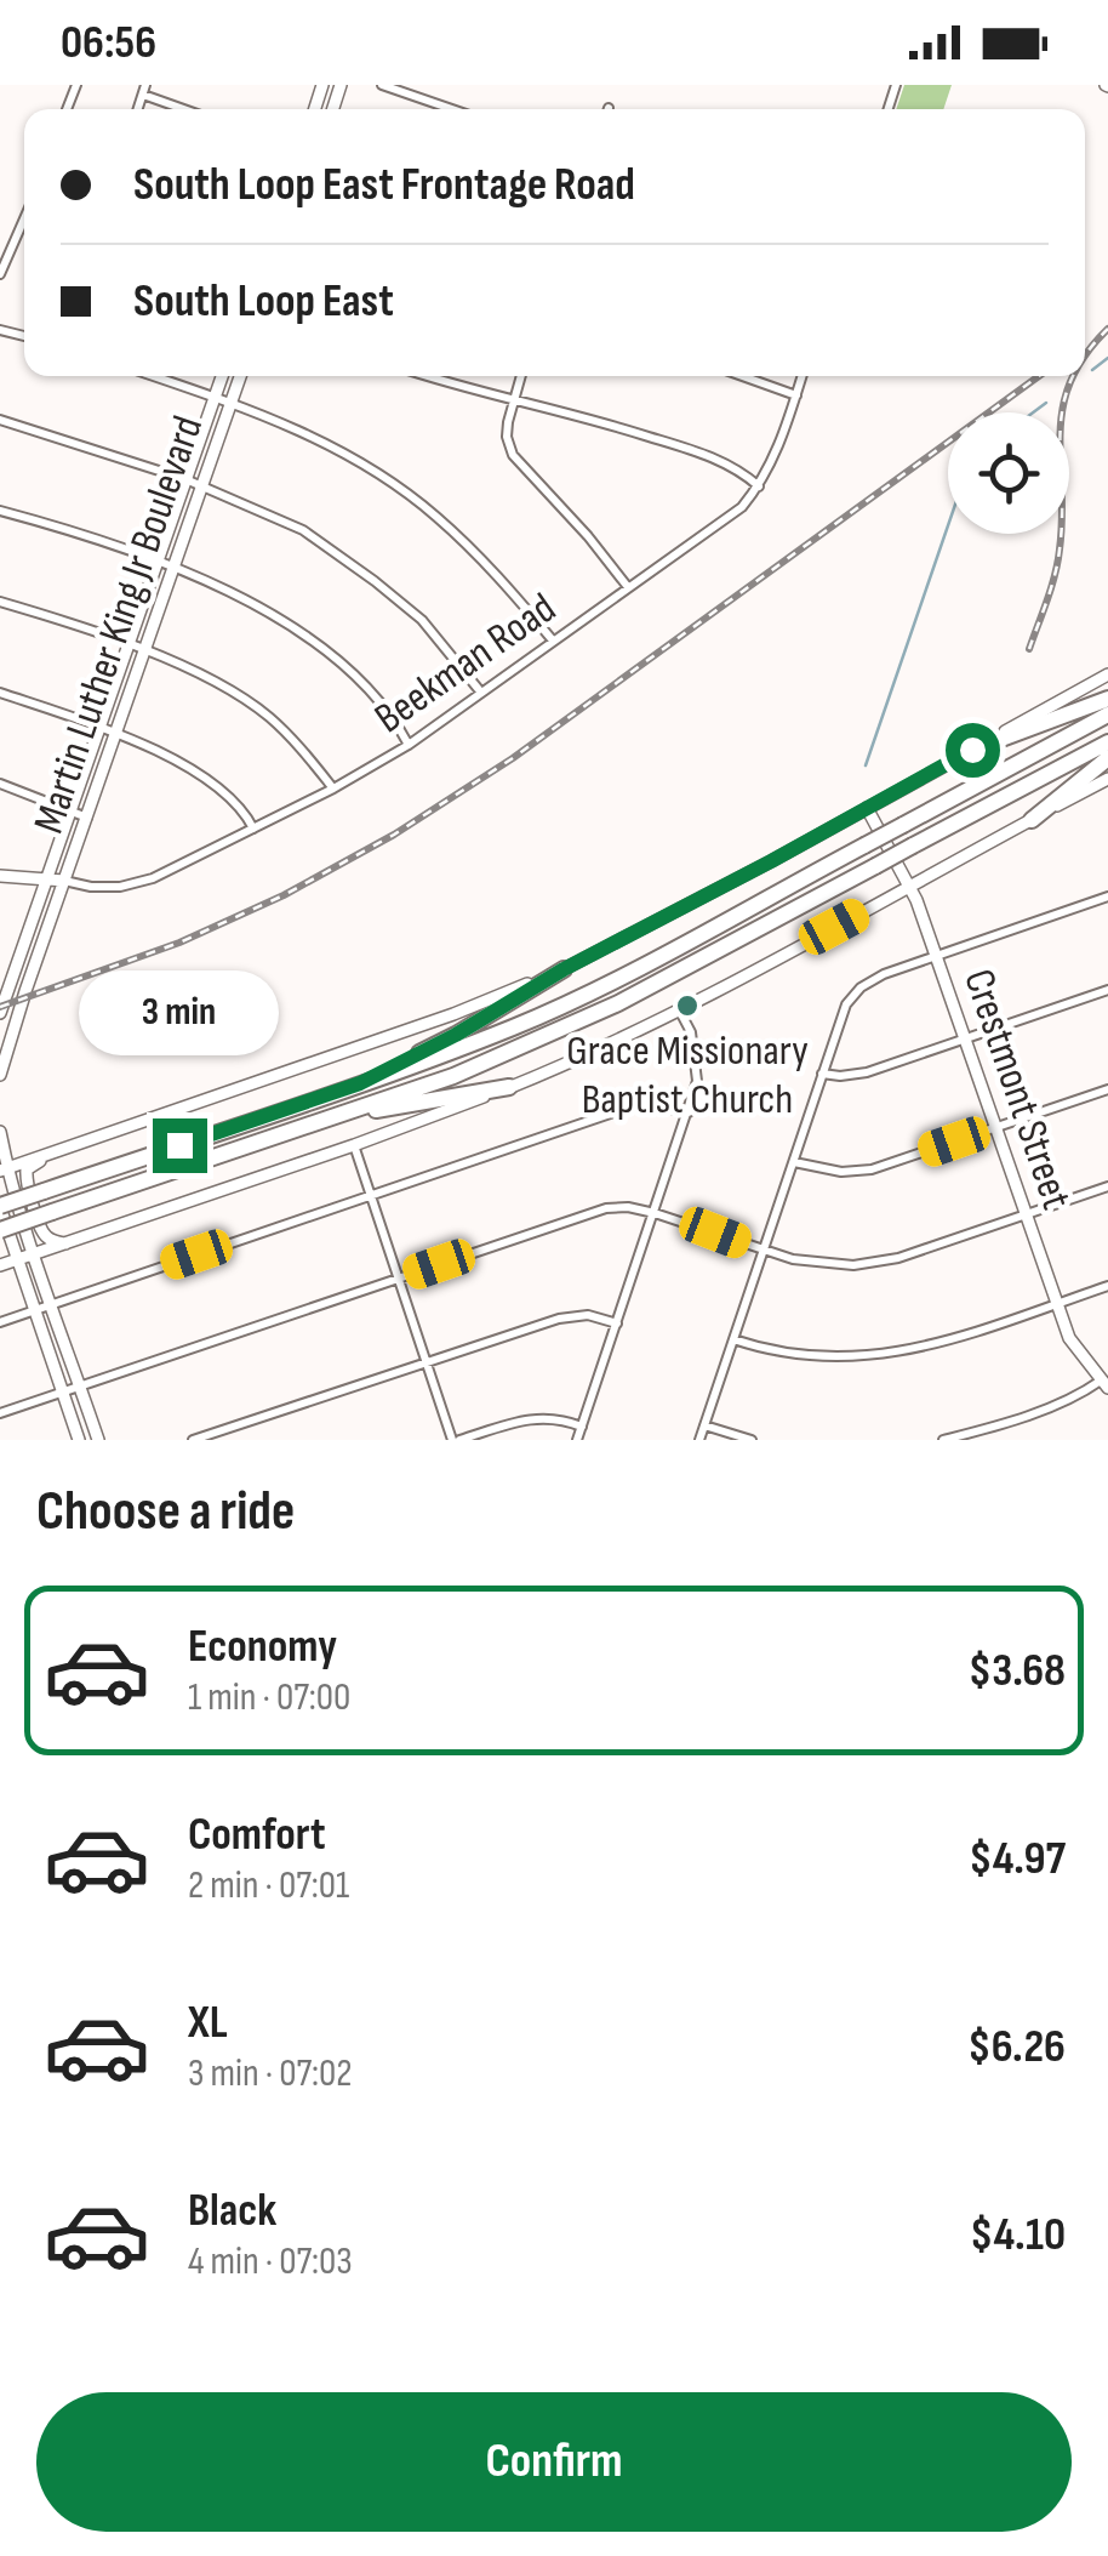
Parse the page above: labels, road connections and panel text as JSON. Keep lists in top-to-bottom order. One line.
{"streets":{"main road":["Martin Luther King Jr Boulevard","Crestmont Street"],"street":["Beekman Road"]},"crossings":[["Martin Luther King Jr Boulevard","Beekman Road"]],"places":["Grace Missionary Baptist Church"],"page":{"status":"06:56","banner":["South Loop East Frontage Road","South Loop East"],"bubble":"3 min","heading":"Choose a ride","list":[{"name":"Economy","note":"1 min · 07:00","value":"$3.68"},{"name":"Comfort","note":"2 min · 07:01","value":"$4.97"},{"name":"XL","note":"3 min · 07:02","value":"$6.26"},{"name":"Black","note":"4 min · 07:03","value":"$4.10"}],"buttons":"Confirm"}}
